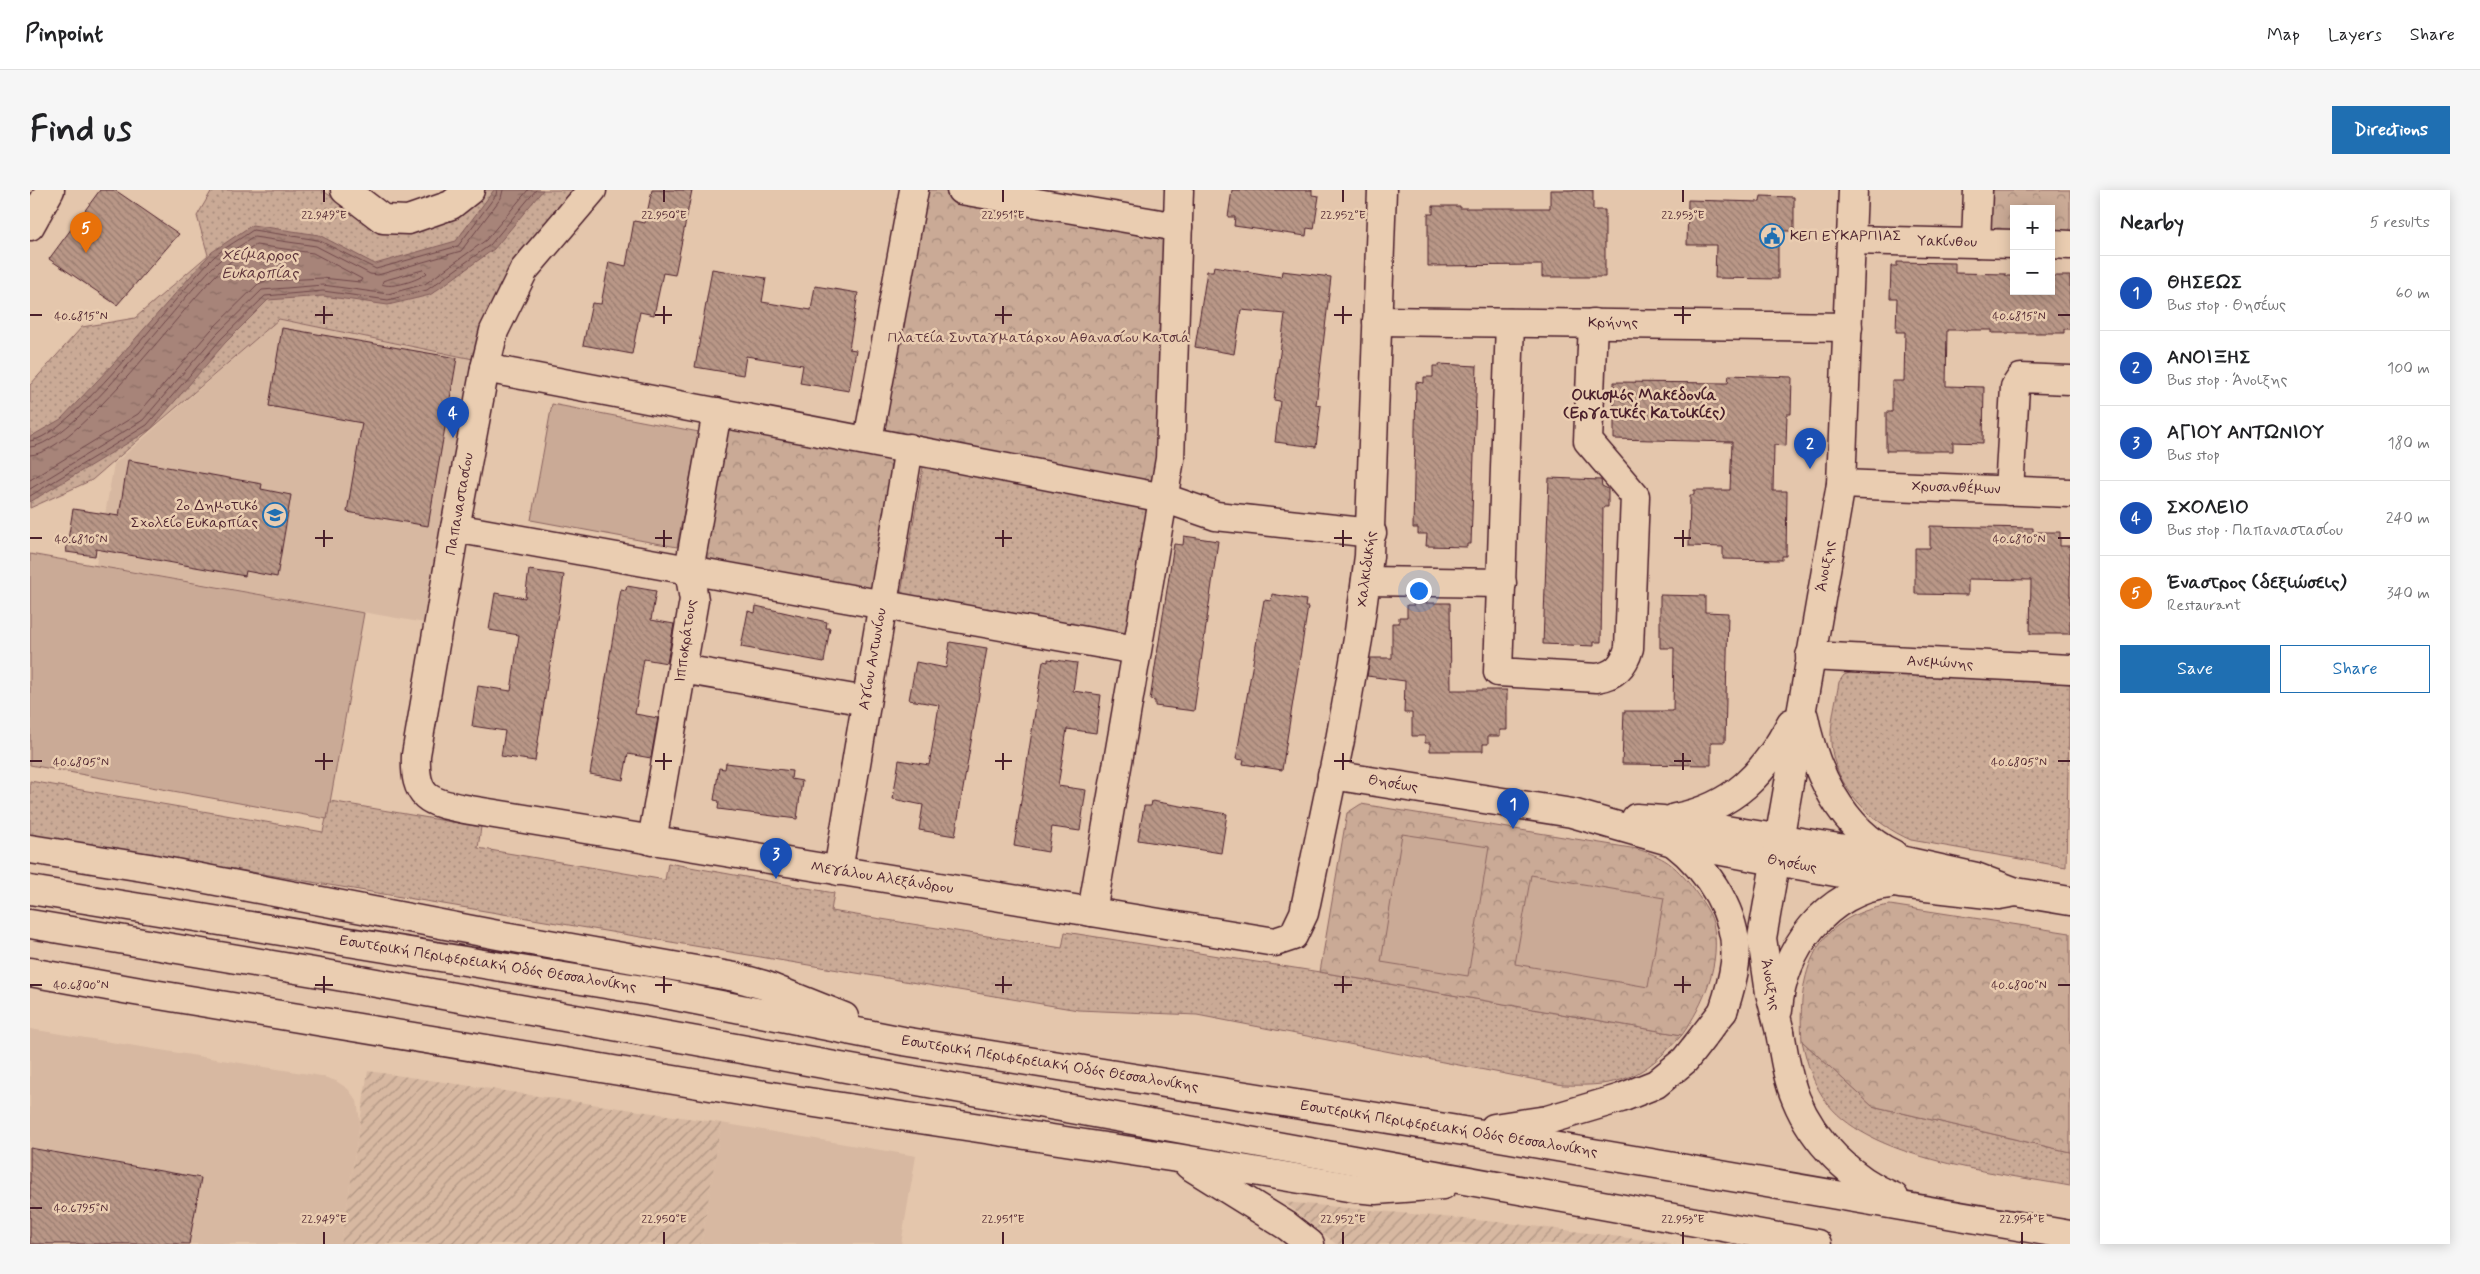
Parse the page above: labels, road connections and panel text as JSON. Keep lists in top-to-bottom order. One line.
{"streets":{"main road":["Υακίνθου","Κρήνης","Χρυσανθέμων","Παπαναστασίου","Άνοιξης","Χαλκιδικής","Ιπποκράτους","Αγίου Αντωνίου","Ανεμώνης","Θησέως","Μεγάλου Αλεξάνδρου","Εσωτερική Περιφερειακή Οδός Θεσσαλονίκης"]},"crossings":[["Υακίνθου","Άνοιξης"],["Κρήνης","Άνοιξης"],["Κρήνης","Χαλκιδικής"],["Χρυσανθέμων","Άνοιξης"],["Παπαναστασίου","Μεγάλου Αλεξάνδρου"],["Άνοιξης","Ανεμώνης"],["Άνοιξης","Θησέως"],["Άνοιξης","Εσωτερική Περιφερειακή Οδός Θεσσαλονίκης"],["Χαλκιδικής","Θησέως"],["Χαλκιδικής","Μεγάλου Αλεξάνδρου"],["Ιπποκράτους","Μεγάλου Αλεξάνδρου"],["Αγίου Αντωνίου","Μεγάλου Αλεξάνδρου"]],"districts":["Οικισμός Μακεδονία (Εργατικές Κατοικίες)"],"water":["Χείμαρρος Ευκαρπίας"],"parks":["Πλατεία Συνταγματάρχου Αθανασίου Κατσιά"],"places":{"public building":["ΚΕΠ ΕΥΚΑΡΠΙΑΣ"],"school or university":["2ο Δημοτικό Σχολείο Ευκαρπίας"]},"page":{"header":"Pinpoint","nav":["Map","Layers","Share"],"buttons":["Directions",["Save","Share"]],"title":"Find us","heading":["Nearby","5 results"],"map_buttons":["+","−"],"pins":["5","4","2","1","3"],"list":[{"mark":"1","name":"ΘΗΣΕΩΣ","note":"Bus stop · Θησέως","value":"60 m"},{"mark":"2","name":"ΑΝΟΙΞΗΣ","note":"Bus stop · Άνοιξης","value":"100 m"},{"mark":"3","name":"ΑΓΙΟΥ ΑΝΤΩΝΙΟΥ","note":"Bus stop","value":"180 m"},{"mark":"4","name":"ΣΧΟΛΕΙΟ","note":"Bus stop · Παπαναστασίου","value":"240 m"},{"mark":"5","name":"Έναστρος (δεξιώσεις)","note":"Restaurant","value":"340 m"}]},"coordinates":["22.949°E","22.950°E","22.951°E","22.952°E","22.953°E","40.6815°N","40.6810°N","40.6805°N","40.6800°N","40.6795°N","22.954°E"]}
